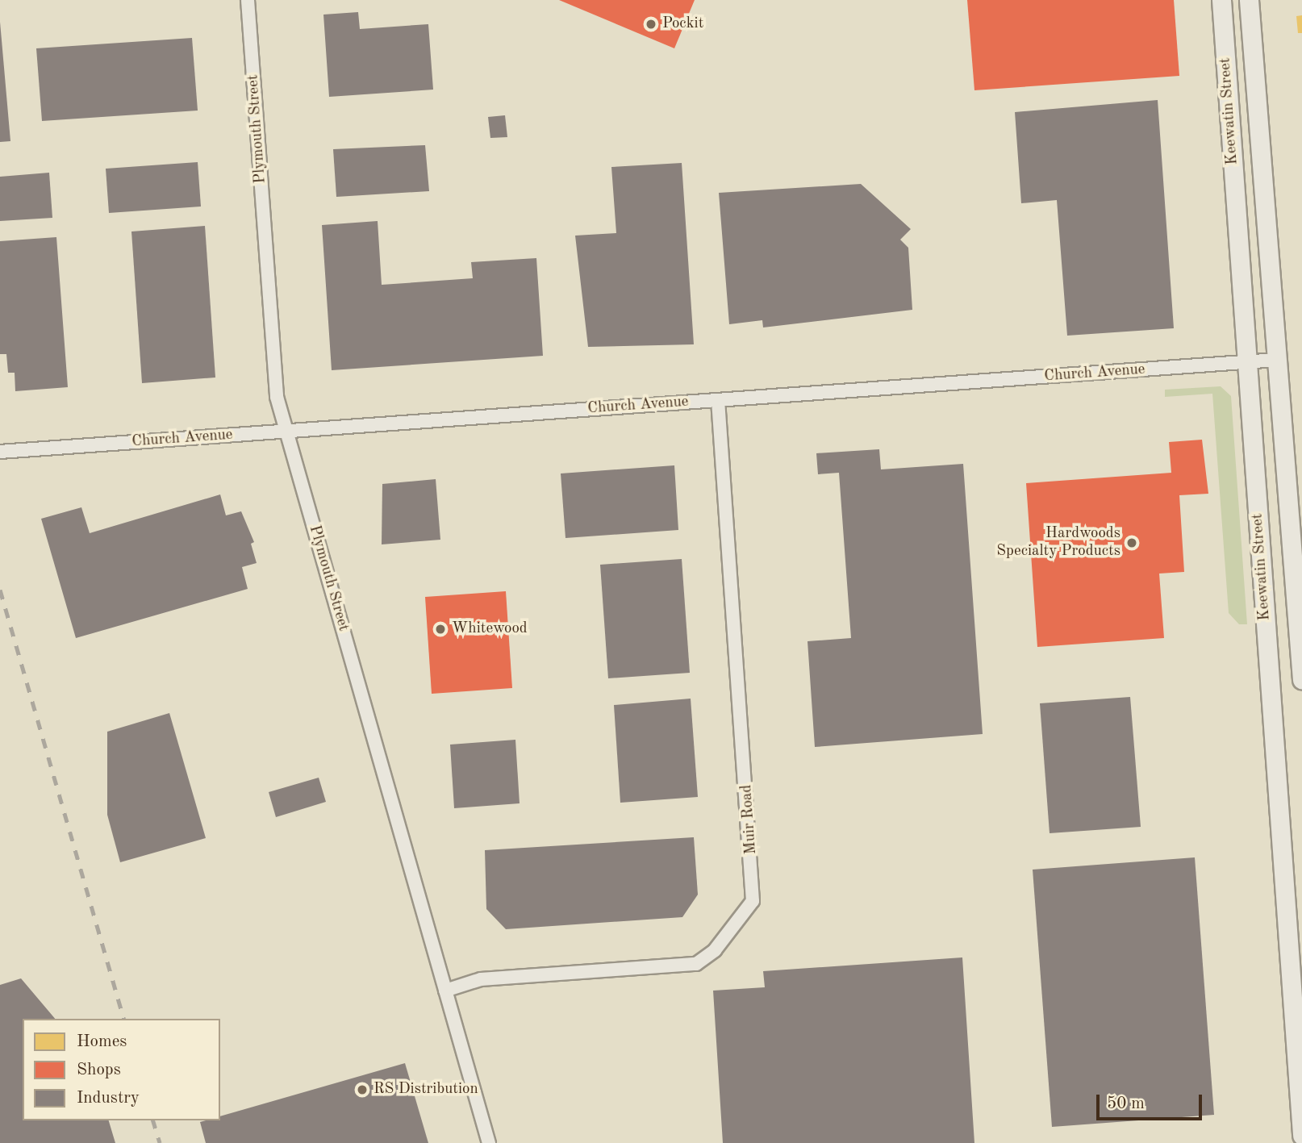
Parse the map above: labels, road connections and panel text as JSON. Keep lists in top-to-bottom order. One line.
{"streets":{"main road":["Keewatin Street"],"street":["Plymouth Street","Church Avenue","Muir Road"]},"crossings":[["Keewatin Street","Church Avenue"],["Plymouth Street","Church Avenue"],["Plymouth Street","Muir Road"],["Church Avenue","Muir Road"]],"places":["Pockit","Hardwoods Specialty Products","Whitewood","RS Distribution"],"legend":["Homes","Shops","Industry"],"scale_bar":"50 m"}
